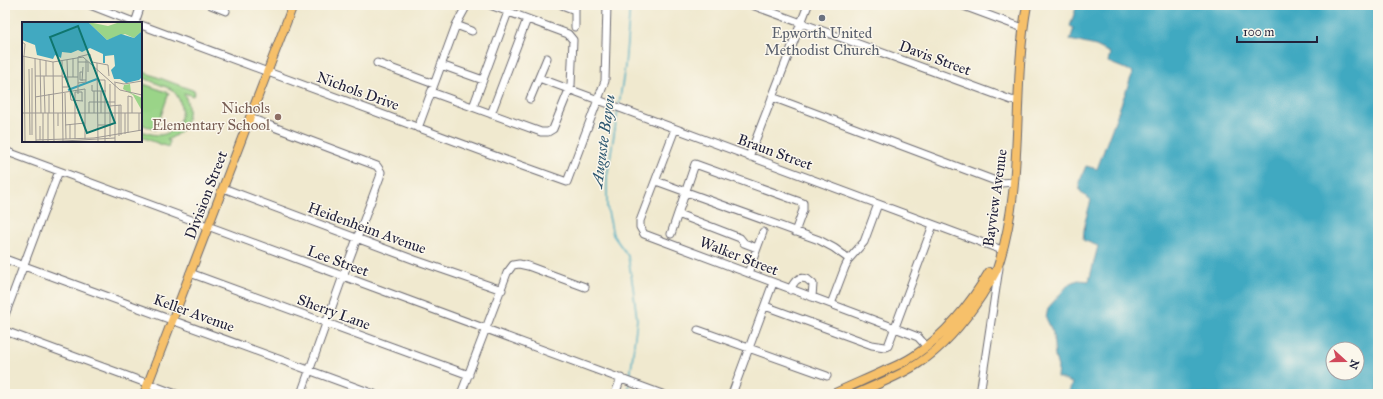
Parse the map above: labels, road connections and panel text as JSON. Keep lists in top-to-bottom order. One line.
{"streets":{"main road":["Division Street","Bayview Avenue"],"street":["Davis Street","Nichols Drive","Braun Street","Heidenheim Avenue","Walker Street","Lee Street","Sherry Lane","Keller Avenue"]},"crossings":[["Davis Street","Bayview Avenue"],["Nichols Drive","Braun Street"],["Nichols Drive","Division Street"],["Braun Street","Bayview Avenue"],["Braun Street","Walker Street"],["Division Street","Heidenheim Avenue"],["Division Street","Lee Street"],["Division Street","Sherry Lane"],["Division Street","Keller Avenue"]],"water":["Auguste Bayou"],"places":["Epworth United Methodist Church","Nichols Elementary School"],"scale_bar":"100 m","north":"right"}
